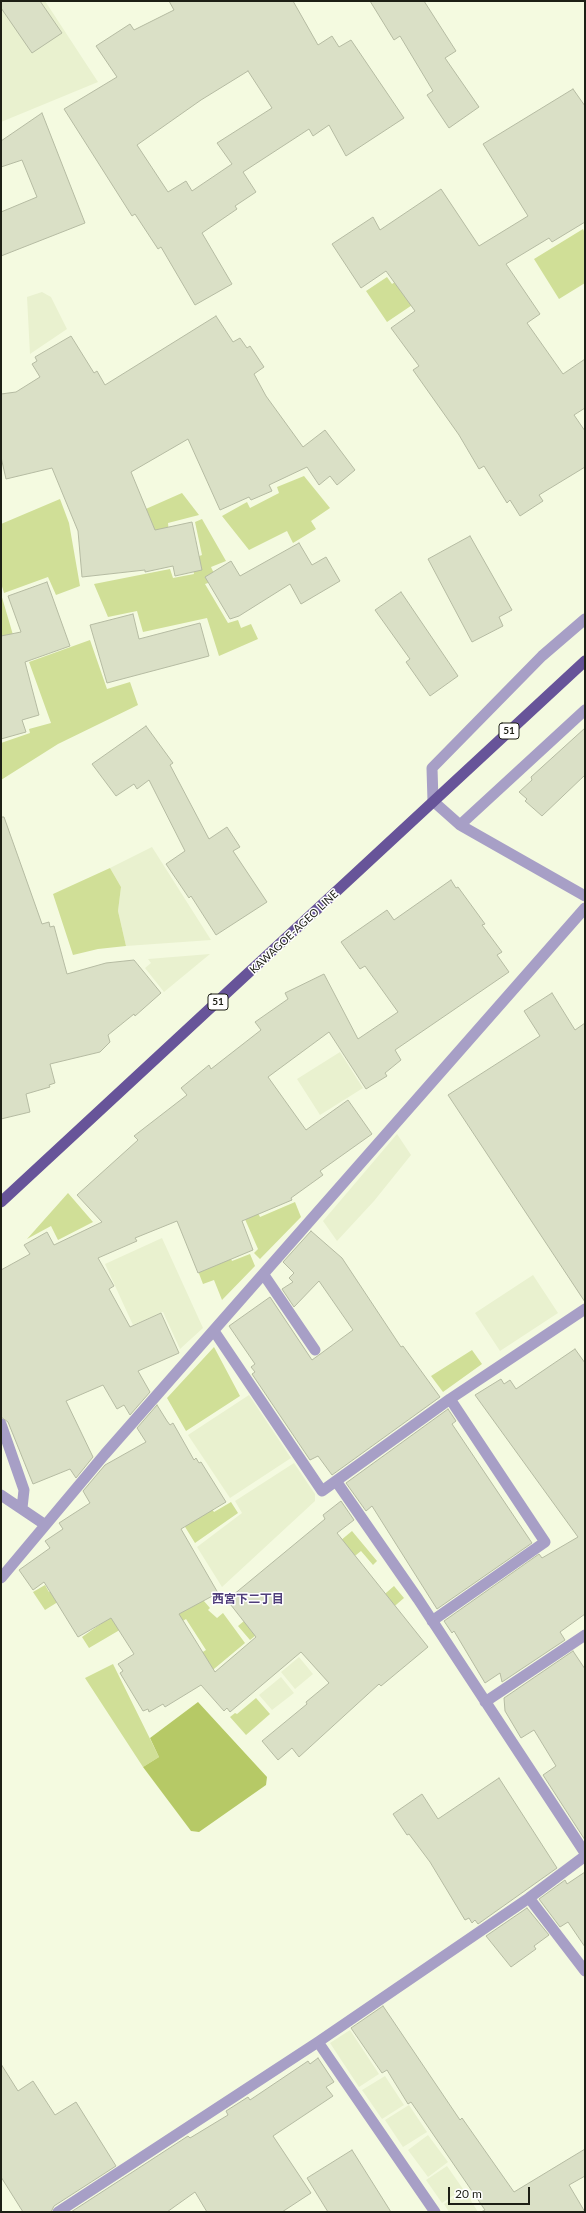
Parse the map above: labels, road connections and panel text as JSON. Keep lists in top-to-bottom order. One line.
{"streets":{"main road":["51","KAWAGOE-AGEO LINE"]},"districts":["西宮下二丁目"],"scale_bar":"20 m"}
